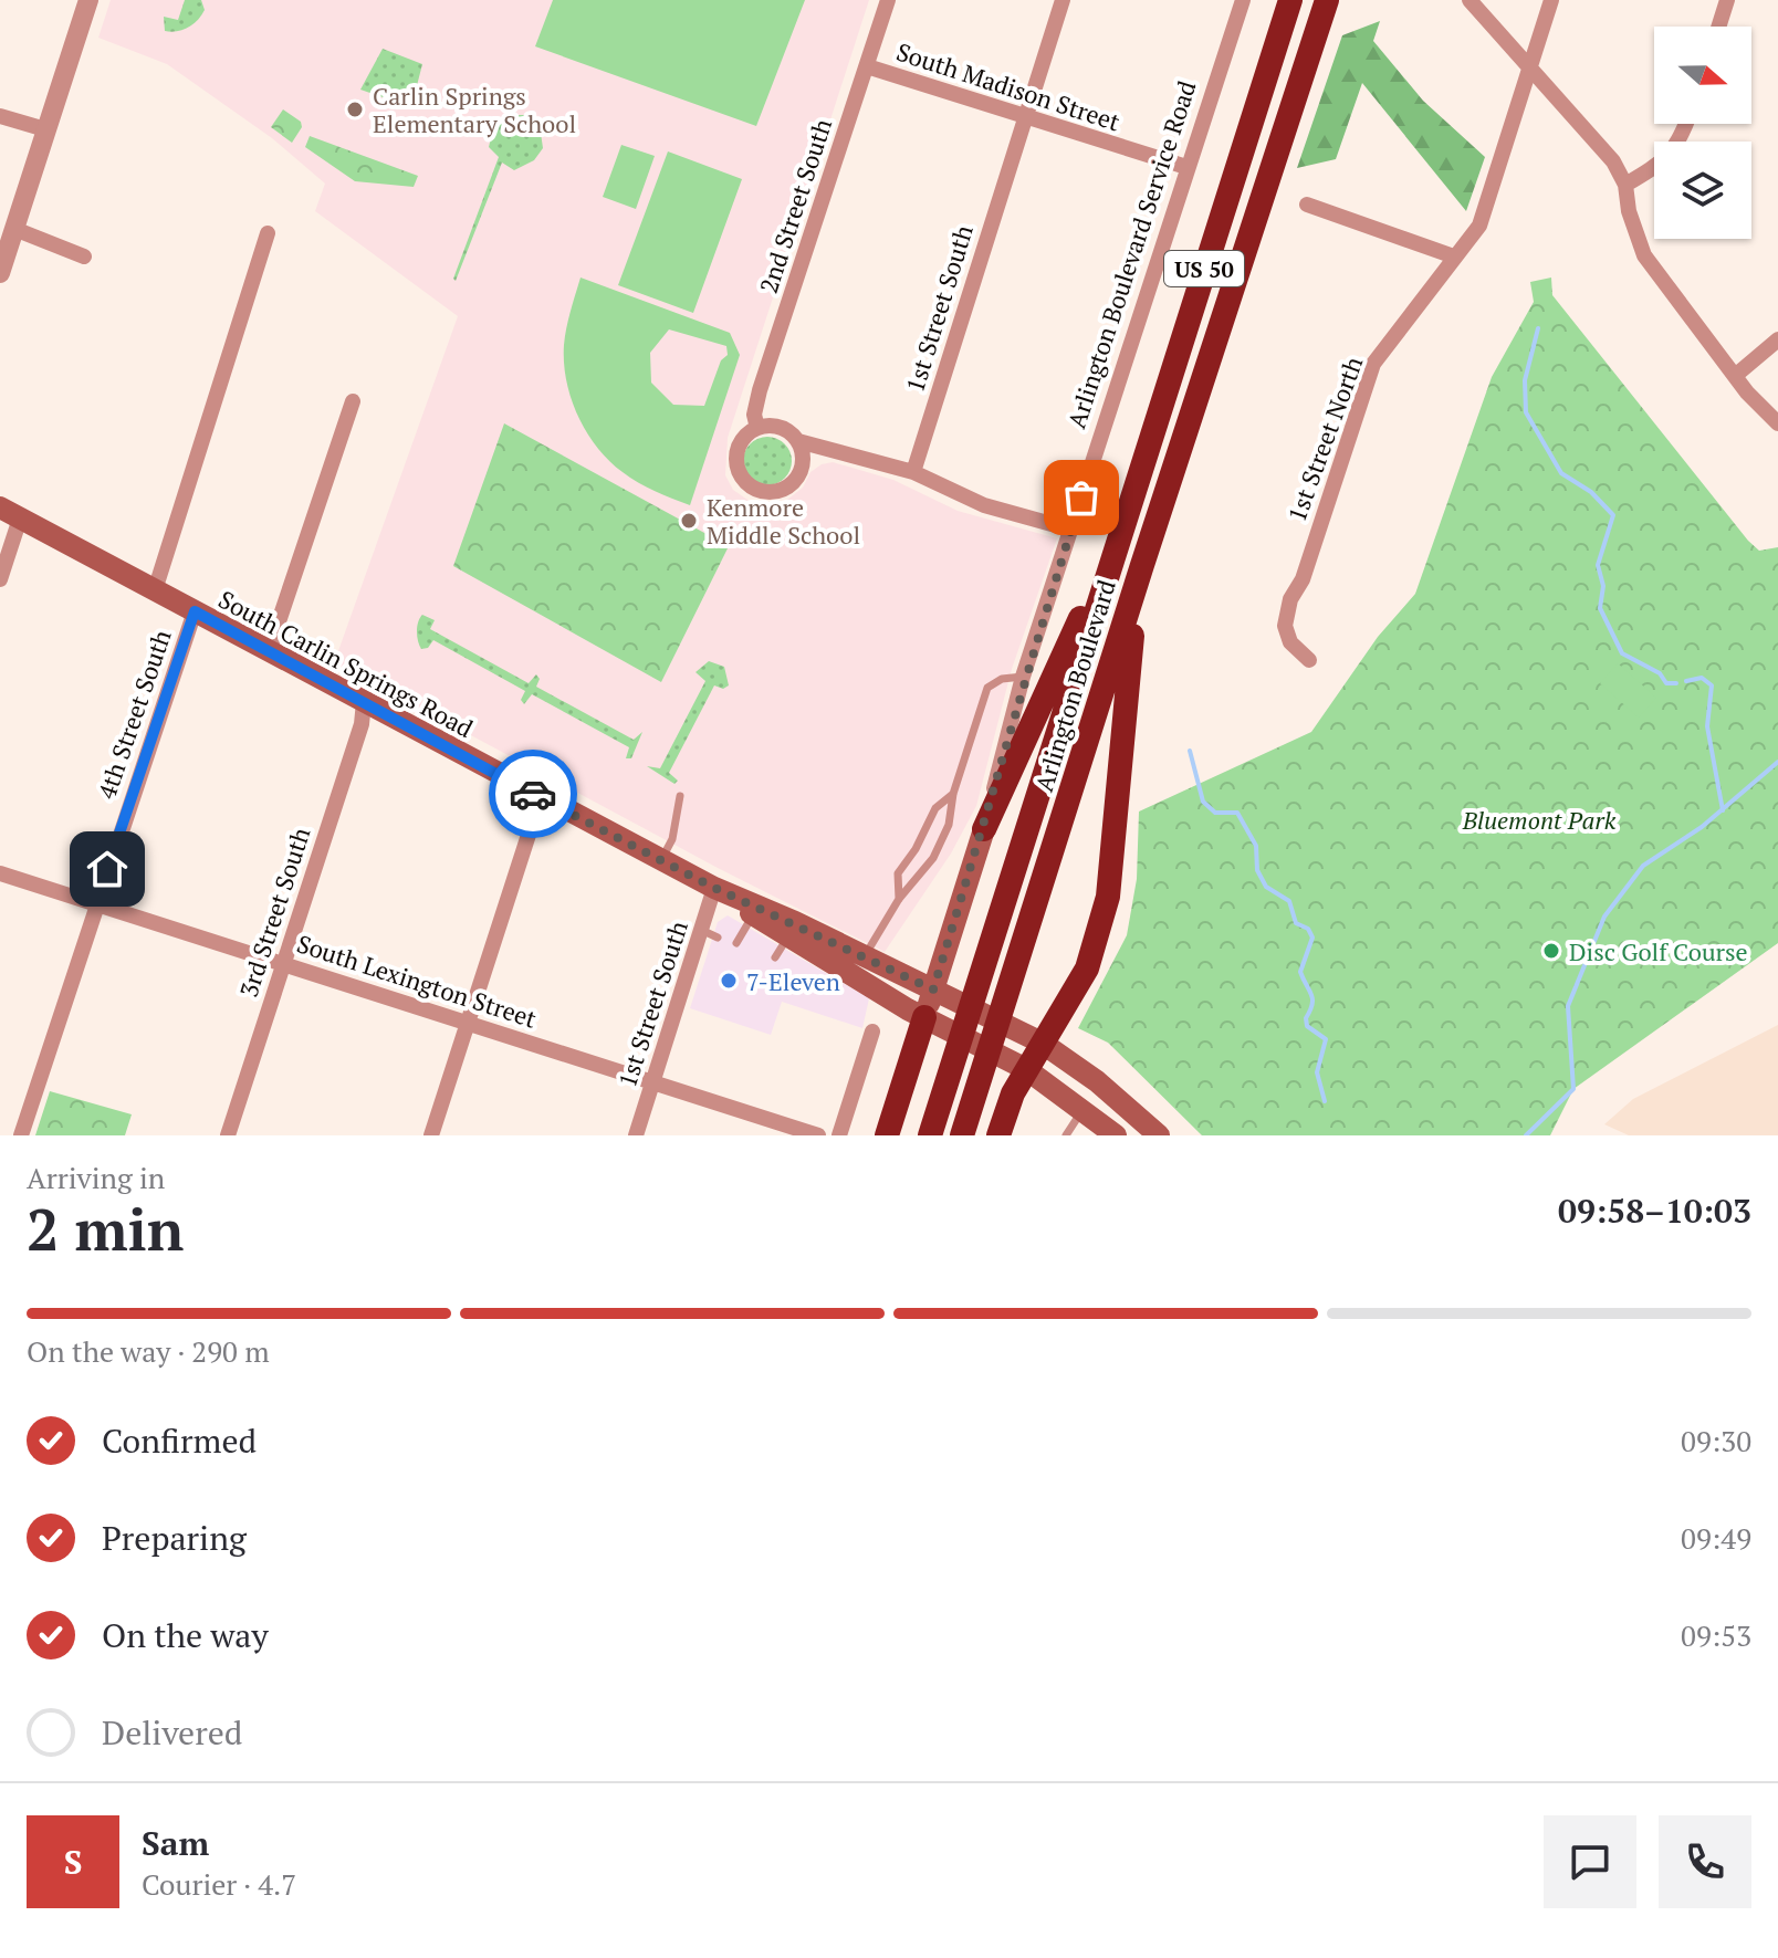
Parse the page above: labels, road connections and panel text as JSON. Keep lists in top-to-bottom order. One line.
{"streets":{"highway":["US 50","Arlington Boulevard"],"main road":["Arlington Boulevard Service Road","South Carlin Springs Road"],"street":["South Madison Street","2nd Street South","1st Street South","1st Street North","4th Street South","3rd Street South","South Lexington Street"]},"crossings":[["South Madison Street","2nd Street South"],["South Madison Street","Arlington Boulevard Service Road"],["South Madison Street","1st Street South"],["Arlington Boulevard Service Road","South Carlin Springs Road"],["1st Street South","South Carlin Springs Road"],["1st Street South","South Lexington Street"],["South Carlin Springs Road","4th Street South"],["South Carlin Springs Road","3rd Street South"],["4th Street South","South Lexington Street"],["3rd Street South","South Lexington Street"]],"parks":["Bluemont Park"],"places":["Carlin Springs Elementary School","Kenmore Middle School","Disc Golf Course","7-Eleven"],"north":"right","page":{"heading":["2 min","Arriving in","09:58–10:03"],"panel":["Sam","Courier · 4.7"],"bar":"On the way · 290 m","list":[["Confirmed","09:30"],["Preparing","09:49"],["On the way","09:53"],"Delivered"],"round":"S"}}
